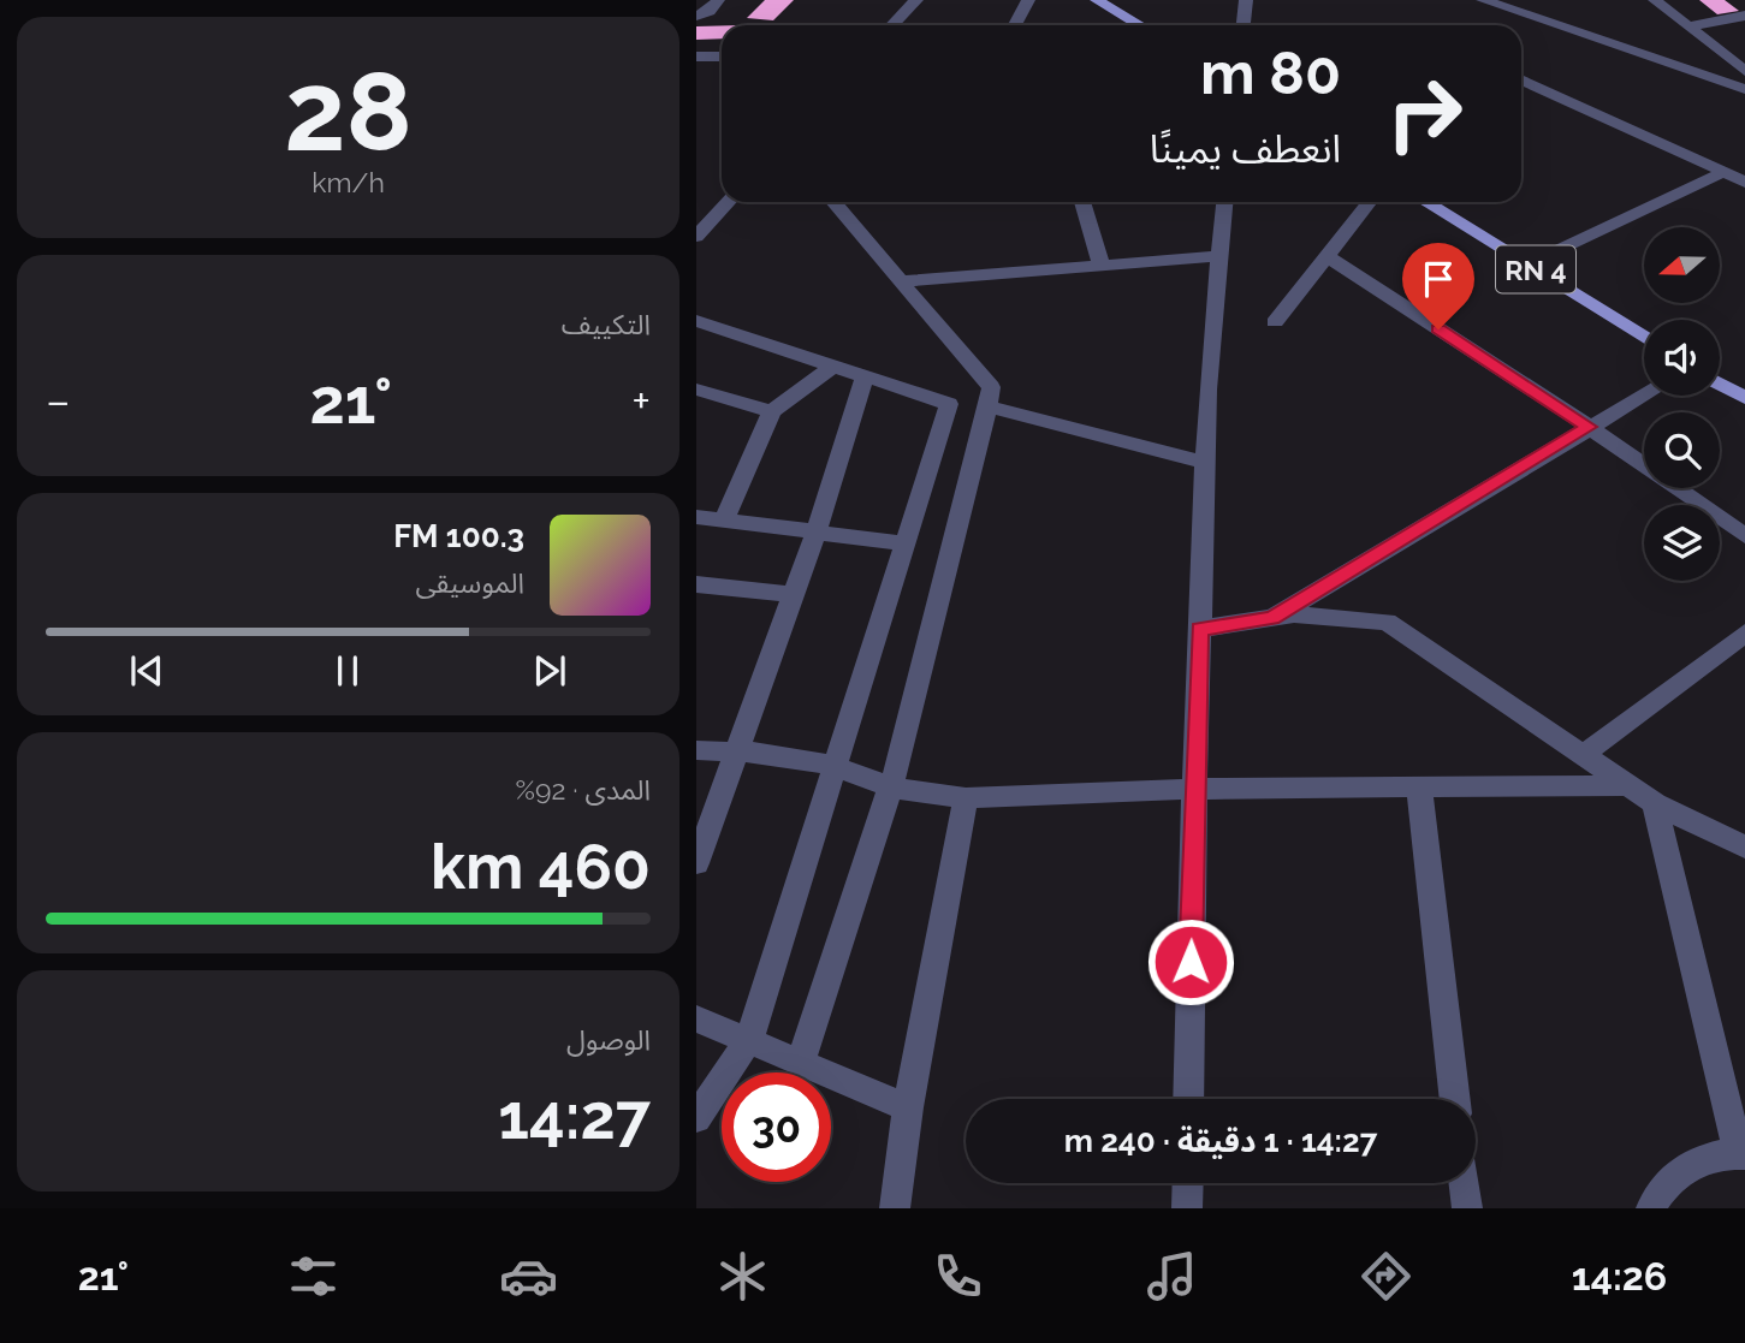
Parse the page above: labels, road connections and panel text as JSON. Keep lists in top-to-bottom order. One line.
{"streets":{"main road":["RN 4"]},"north":"left","page":{"tile":[["28","km/h"],"التكييف",["المدى · 92%","460 km"],["الوصول","14:27"]],"turn":["80 m","انعطف يمينًا"],"heat":["−","21°","+"],"song":["100.3 FM","الموسيقى"],"limit":"30","trip":"14:27 · 1 دقيقة · 240 m","tabs":["14:26","21°"]}}
